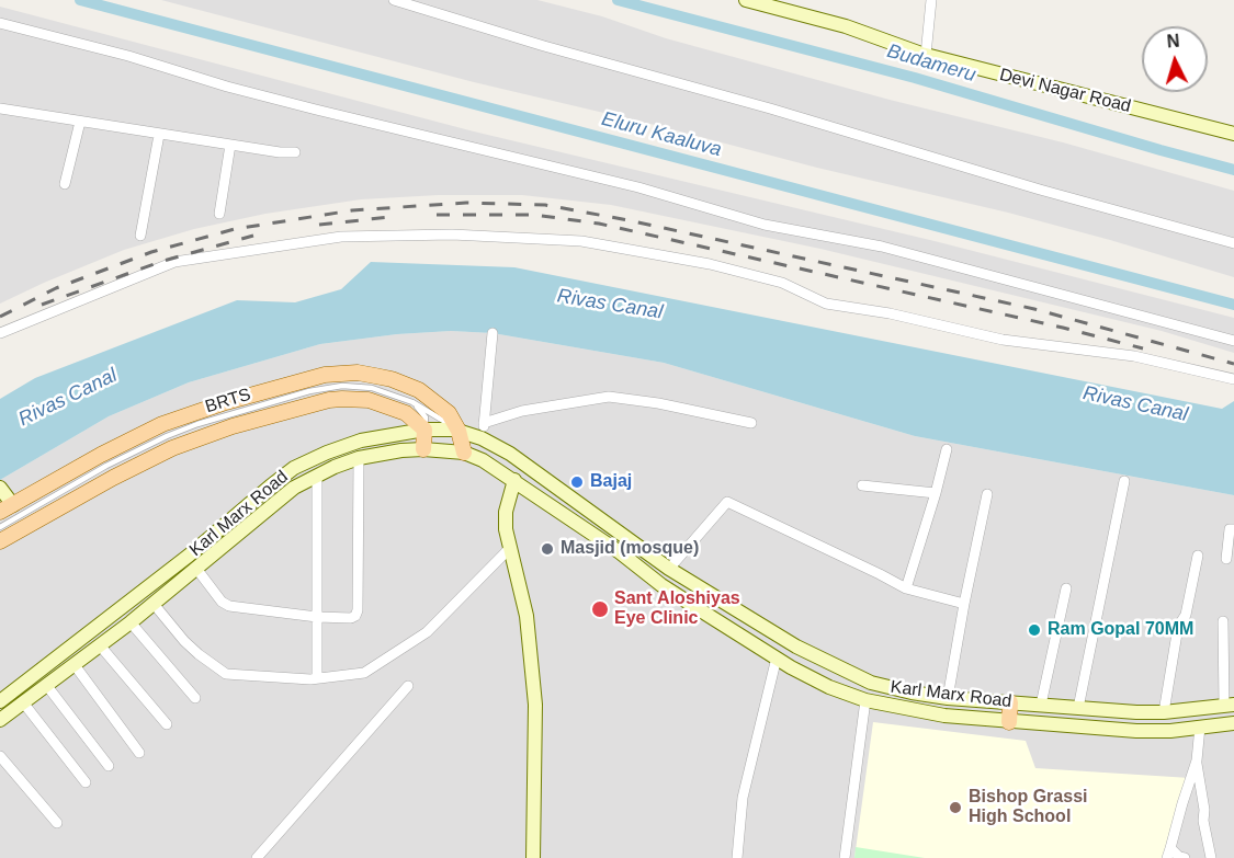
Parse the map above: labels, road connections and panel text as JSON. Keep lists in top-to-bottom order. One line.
{"streets":{"main road":["Devi Nagar Road","BRTS","Karl Marx Road"]},"crossings":[["BRTS","Karl Marx Road"]],"water":["Budameru","Eluru Kaaluva","Rivas Canal"],"places":["Bajaj","Masjid (mosque)","Sant Aloshiyas Eye Clinic","Ram Gopal 70MM","Bishop Grassi High School"],"north":"top"}
